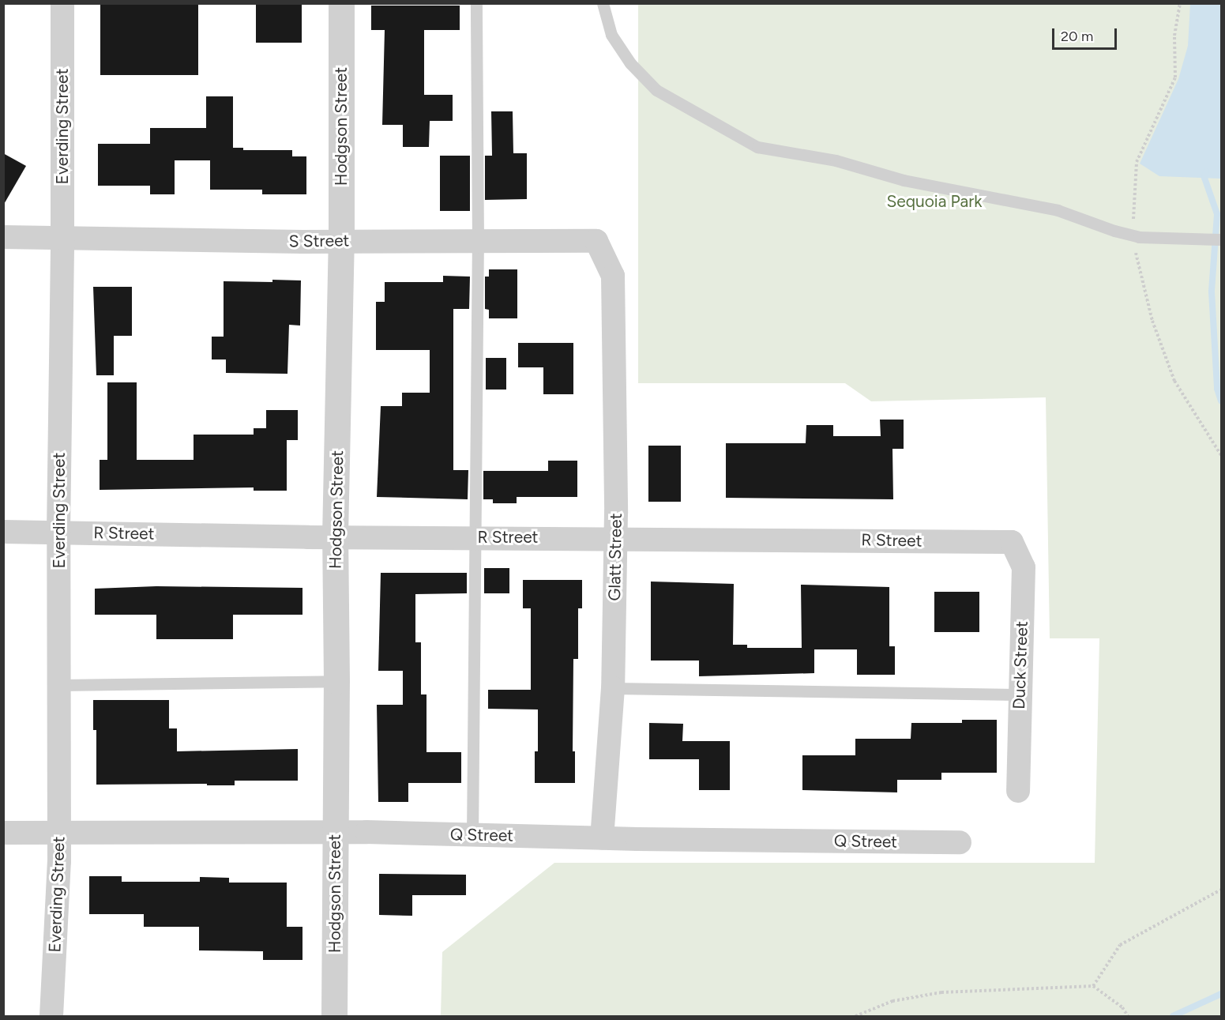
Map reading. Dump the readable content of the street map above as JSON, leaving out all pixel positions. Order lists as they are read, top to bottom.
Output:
{
  "streets": {
    "street": [
      "Everding Street",
      "Hodgson Street",
      "S Street",
      "R Street",
      "Glatt Street",
      "Duck Street",
      "Q Street"
    ]
  },
  "crossings": [
    ["Everding Street", "S Street"],
    ["Everding Street", "R Street"],
    ["Everding Street", "Q Street"],
    ["Hodgson Street", "S Street"],
    ["Hodgson Street", "R Street"],
    ["Hodgson Street", "Q Street"],
    ["S Street", "Glatt Street"],
    ["R Street", "Glatt Street"],
    ["R Street", "Duck Street"],
    ["Glatt Street", "Q Street"]
  ],
  "parks": ["Sequoia Park"],
  "scale_bar": "20 m"
}
